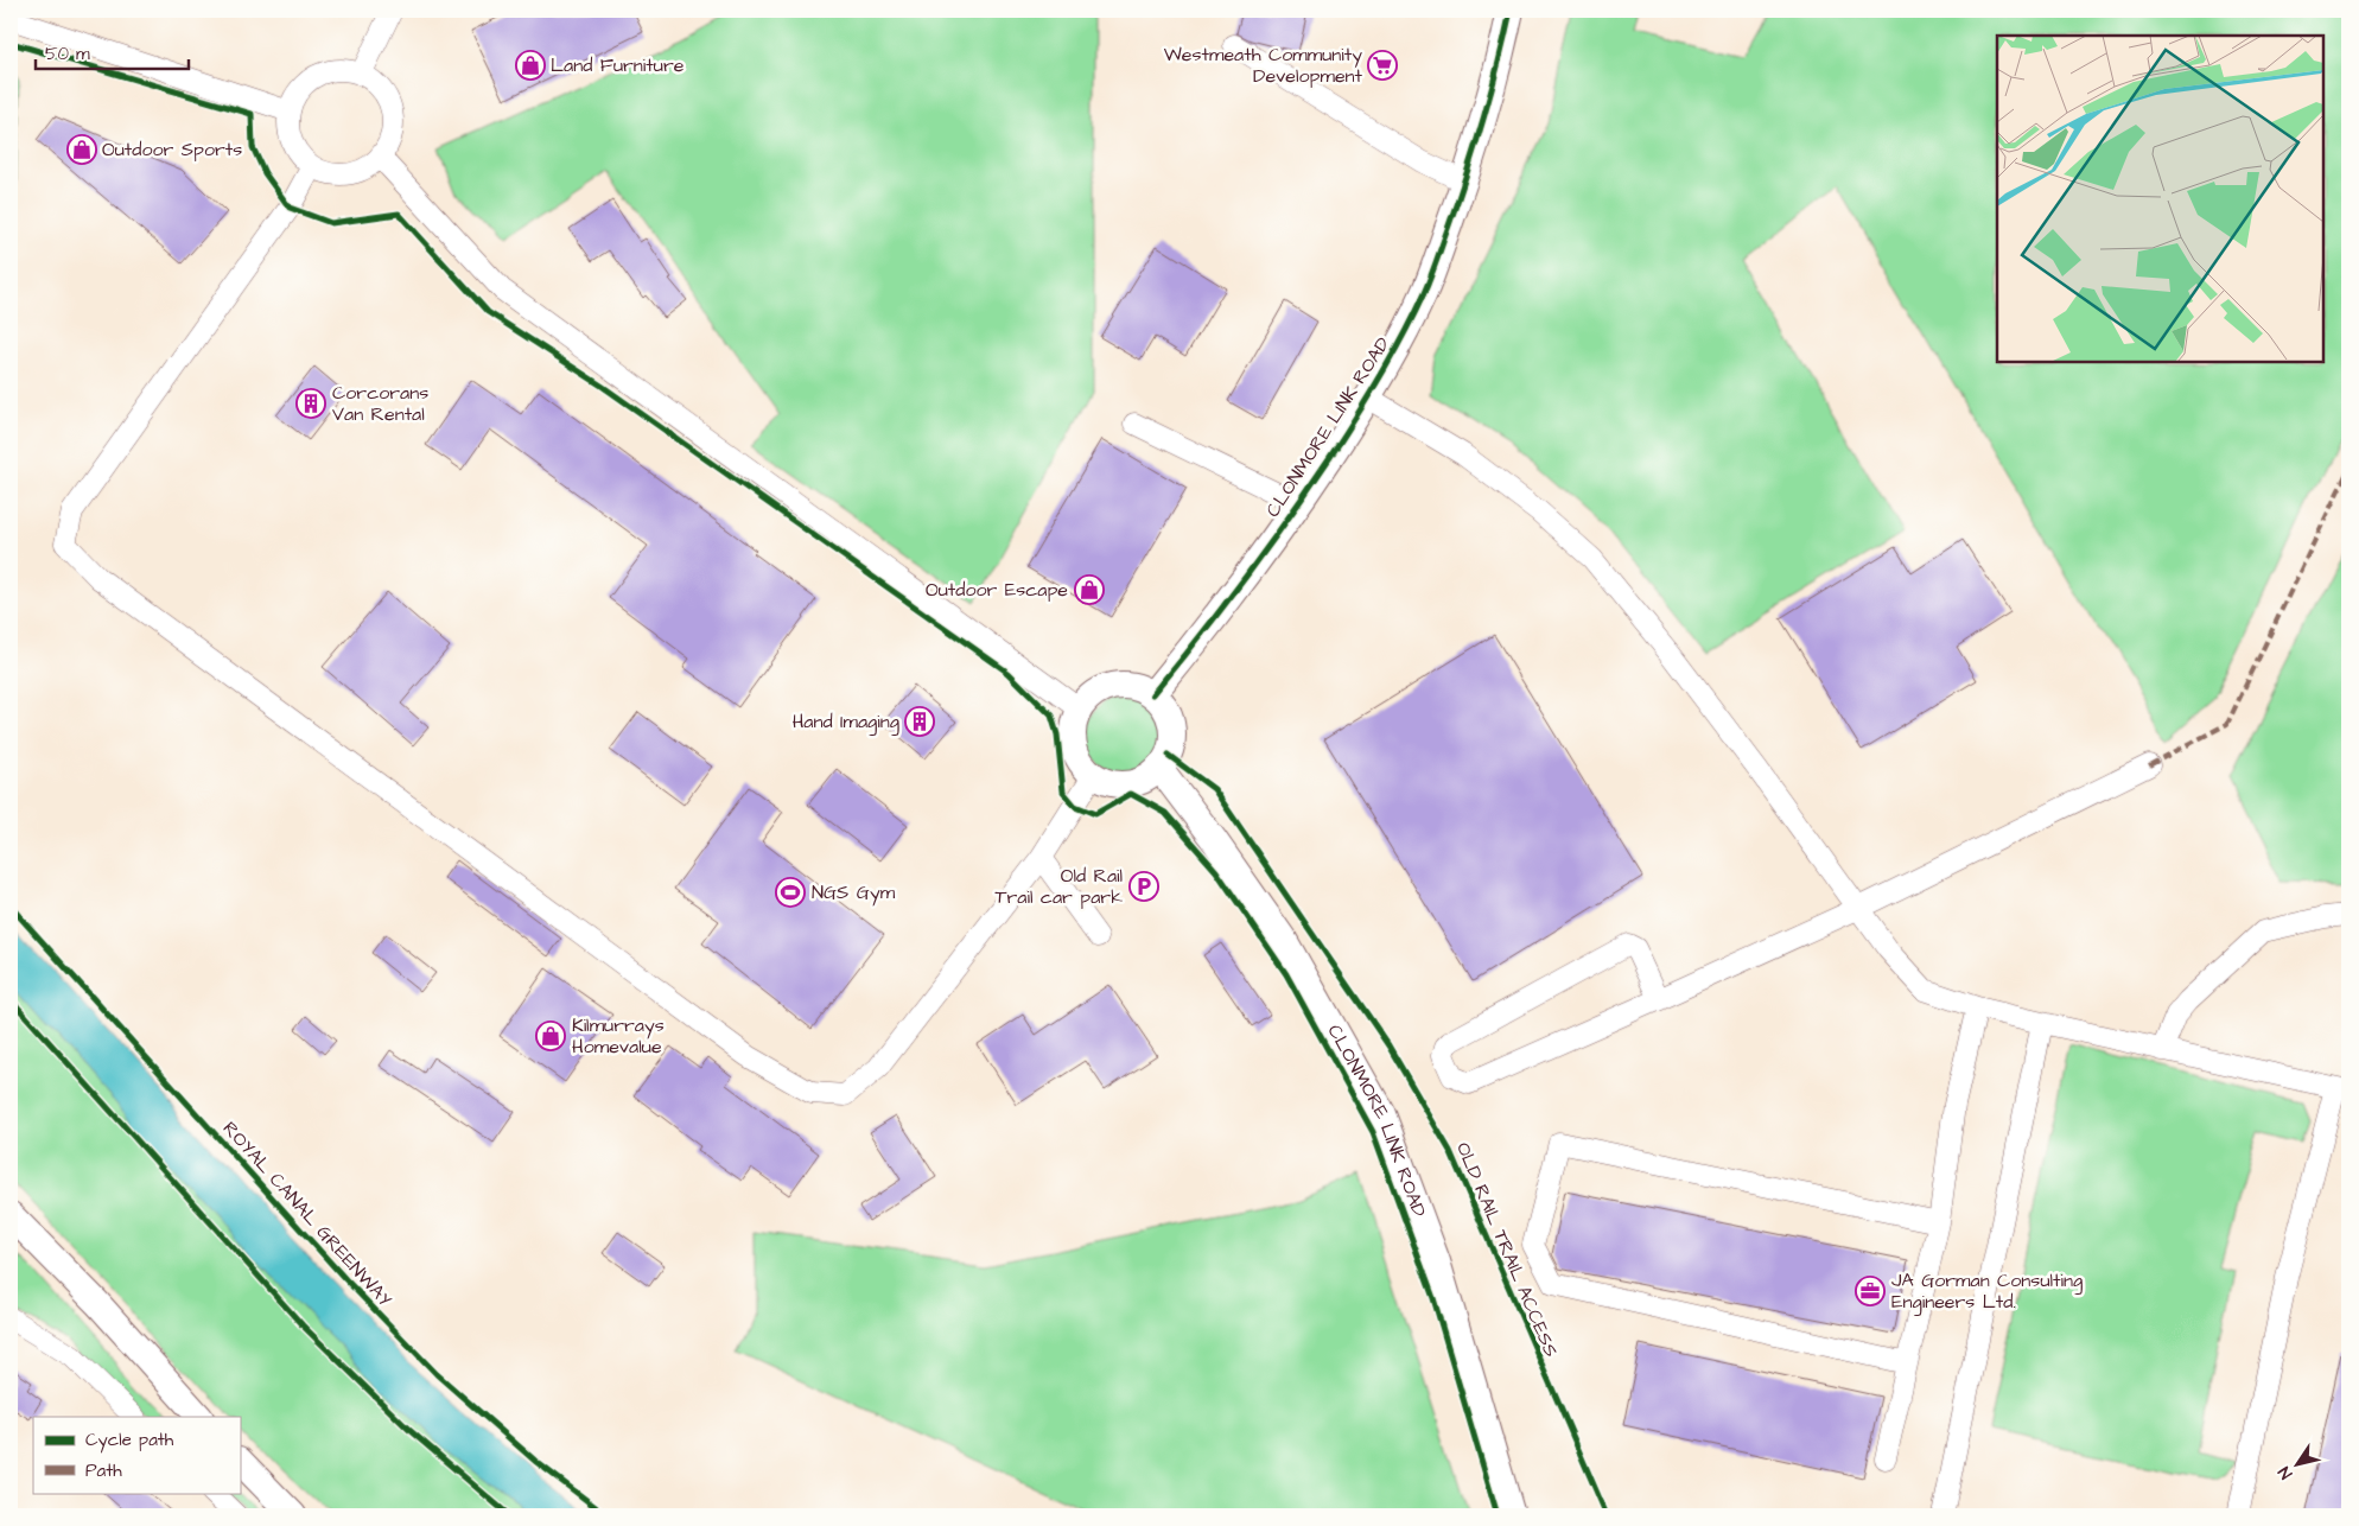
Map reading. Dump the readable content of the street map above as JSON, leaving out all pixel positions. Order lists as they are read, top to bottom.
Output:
{
  "streets": {
    "main road": ["CLONMORE LINK ROAD"],
    "cycle path": ["ROYAL CANAL GREENWAY", "OLD RAIL TRAIL ACCESS"]
  },
  "places": {
    "shop": [
      "Land Furniture",
      "Outdoor Sports",
      "Outdoor Escape",
      "Kilmurrays Homevalue"
    ],
    "supermarket": ["Westmeath Community Development"],
    "building": ["Corcorans Van Rental", "Hand Imaging"],
    "parking": ["Old Rail Trail car park"],
    "sports": ["NGS Gym"],
    "office": ["JA Gorman Consulting Engineers Ltd."]
  },
  "legend": ["Cycle path", "Path"],
  "scale_bar": "50 m",
  "north": "bottom left"
}
